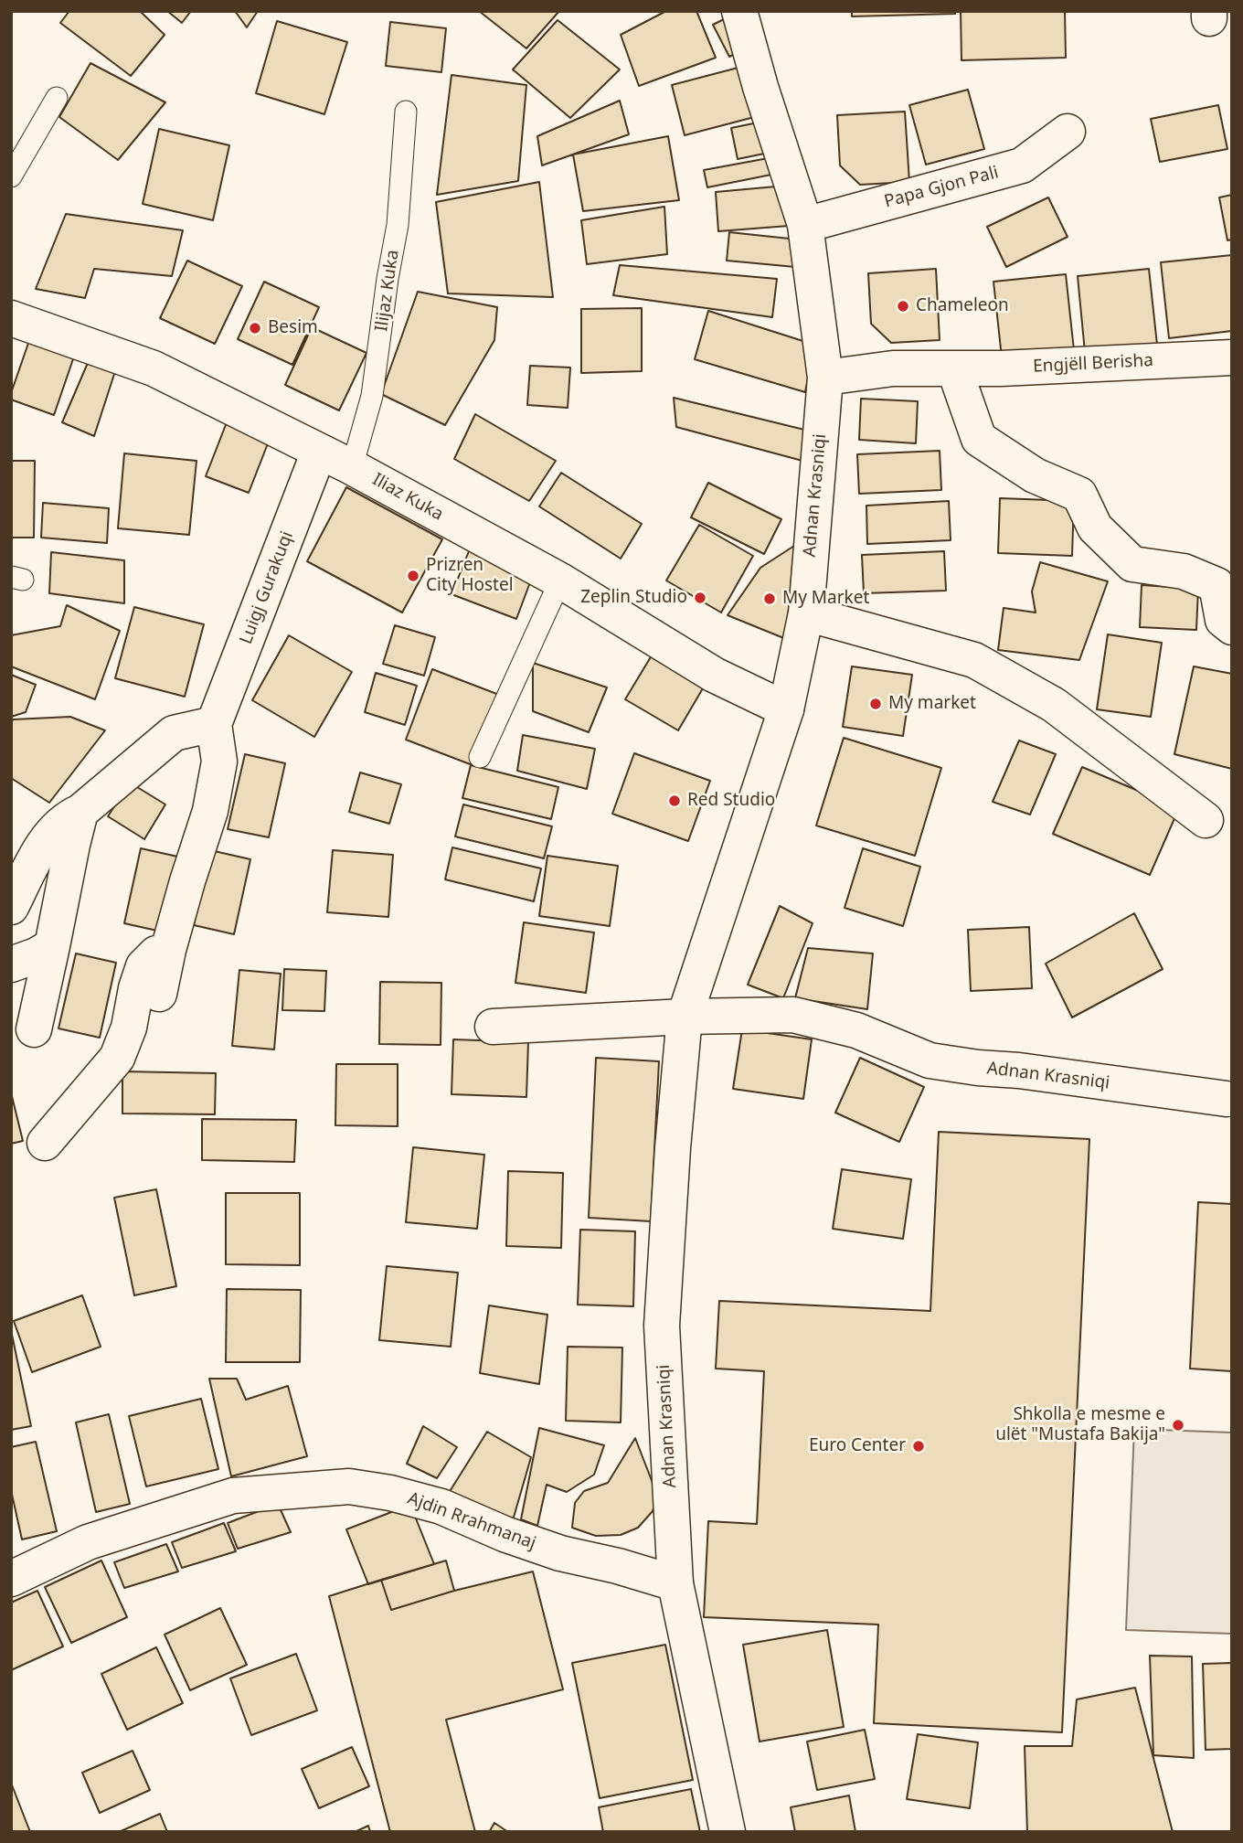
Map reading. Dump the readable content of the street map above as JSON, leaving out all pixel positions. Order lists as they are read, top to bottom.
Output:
{
  "streets": {
    "street": [
      "Papa Gjon Pali",
      "Engjëll Berisha",
      "Adnan Krasniqi",
      "Iliaz Kuka",
      "Luigj Gurakuqi",
      "Ajdin Rrahmanaj"
    ],
    "lane": ["Ilijaz Kuka"]
  },
  "crossings": [
    ["Ilijaz Kuka", "Iliaz Kuka"],
    ["Engjëll Berisha", "Adnan Krasniqi"],
    ["Adnan Krasniqi", "Iliaz Kuka"],
    ["Adnan Krasniqi", "Ajdin Rrahmanaj"],
    ["Iliaz Kuka", "Luigj Gurakuqi"]
  ],
  "places": [
    "Chameleon",
    "Besim",
    "Prizren City Hostel",
    "Zeplin Studio",
    "My Market",
    "My market",
    "Red Studio",
    "Shkolla e mesme e ulët \"Mustafa Bakija\"",
    "Euro Center"
  ]
}
